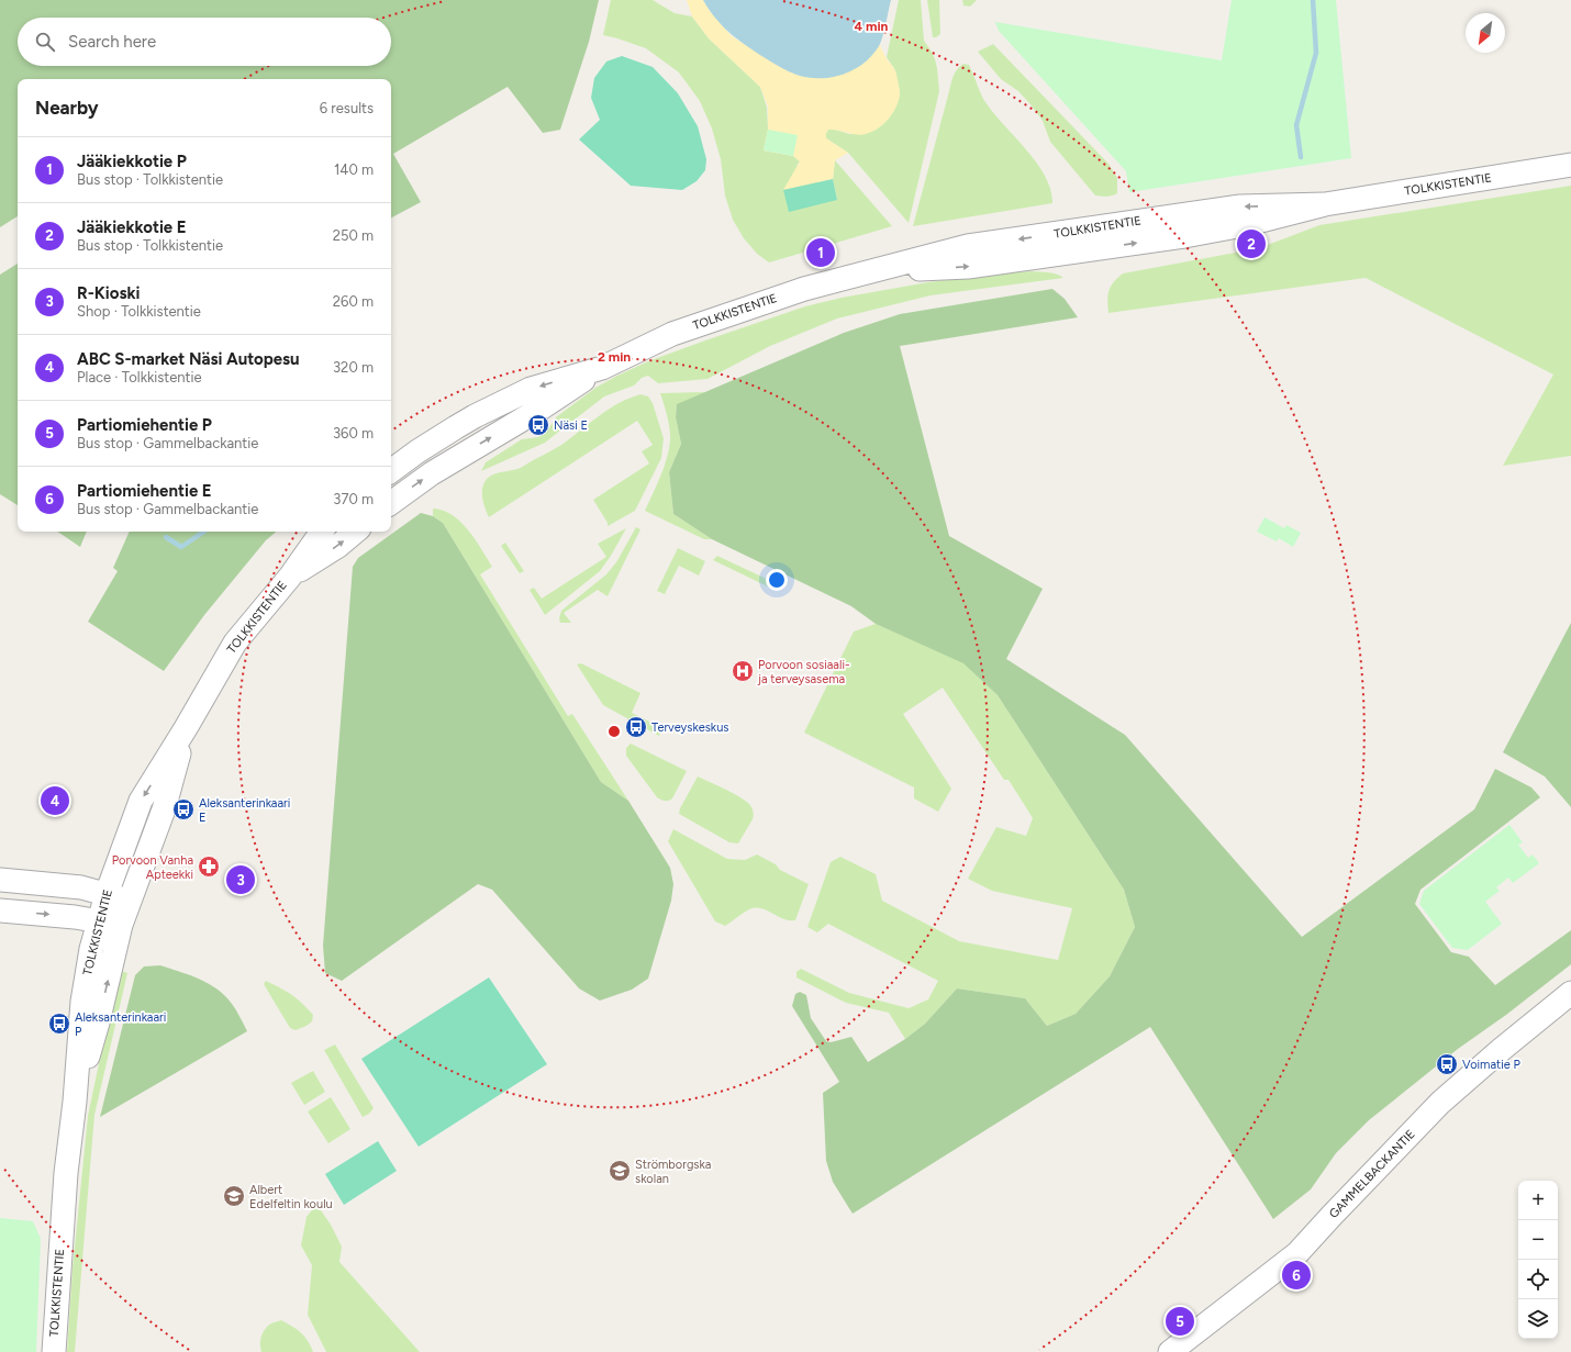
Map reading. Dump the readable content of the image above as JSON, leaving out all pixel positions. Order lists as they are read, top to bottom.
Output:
{
  "streets": {
    "street": ["TOLKKISTENTIE", "GAMMELBACKANTIE"]
  },
  "places": {
    "bus stop": [
      "Näsi E",
      "Terveyskeskus",
      "Aleksanterinkaari E",
      "Aleksanterinkaari P",
      "Voimatie P"
    ],
    "hospital": ["Porvoon sosiaali- ja terveysasema"],
    "pharmacy": ["Porvoon Vanha Apteekki"],
    "school or university": ["Strömborgska skolan", "Albert Edelfeltin koulu"]
  },
  "north": "bottom left",
  "page": {
    "search": "Search here",
    "heading": ["Nearby", "6 results"],
    "list": [
      {
        "mark": "1",
        "name": "Jääkiekkotie P",
        "note": "Bus stop · Tolkkistentie",
        "value": "140 m"
      },
      {
        "mark": "2",
        "name": "Jääkiekkotie E",
        "note": "Bus stop · Tolkkistentie",
        "value": "250 m"
      },
      {
        "mark": "3",
        "name": "R-Kioski",
        "note": "Shop · Tolkkistentie",
        "value": "260 m"
      },
      {
        "mark": "4",
        "name": "ABC S-market Näsi Autopesu",
        "note": "Place · Tolkkistentie",
        "value": "320 m"
      },
      {
        "mark": "5",
        "name": "Partiomiehentie P",
        "note": "Bus stop · Gammelbackantie",
        "value": "360 m"
      },
      {
        "mark": "6",
        "name": "Partiomiehentie E",
        "note": "Bus stop · Gammelbackantie",
        "value": "370 m"
      }
    ],
    "pins": [
      "2",
      "1",
      "4",
      "3",
      "6",
      "5"
    ],
    "map_buttons": ["+", "−"]
  },
  "rings": ["4 min", "2 min"]
}
